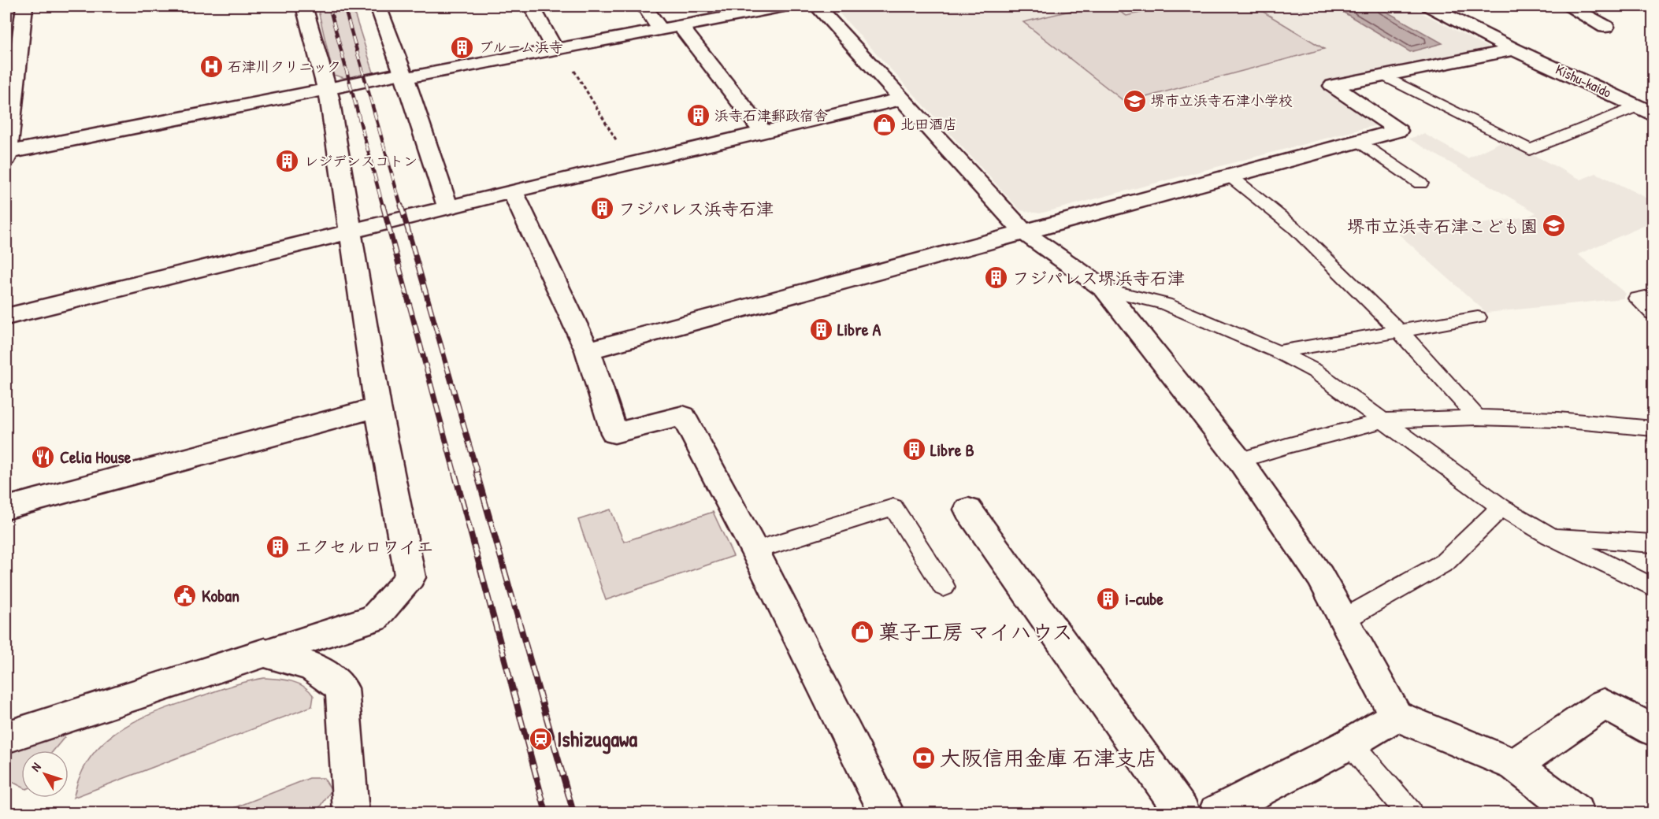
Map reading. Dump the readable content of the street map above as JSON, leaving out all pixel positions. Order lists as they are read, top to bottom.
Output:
{
  "streets": {
    "street": ["Kishu-kaido"]
  },
  "places": {
    "building": [
      "ブルーム浜寺",
      "浜寺石津郵政宿舎",
      "レジデンスコトン",
      "フジパレス浜寺石津",
      "フジパレス堺浜寺石津",
      "Libre A",
      "Libre B",
      "エクセルロワイエ",
      "i-cube"
    ],
    "hospital": ["石津川クリニック"],
    "school or university": ["堺市立浜寺石津小学校", "堺市立浜寺石津こども園"],
    "shop": ["北田酒店", "菓子工房 マイハウス"],
    "restaurant": ["Celia House"],
    "public building": ["Koban"],
    "station": ["Ishizugawa"],
    "bank": ["大阪信用金庫 石津支店"]
  },
  "north": "top left"
}
